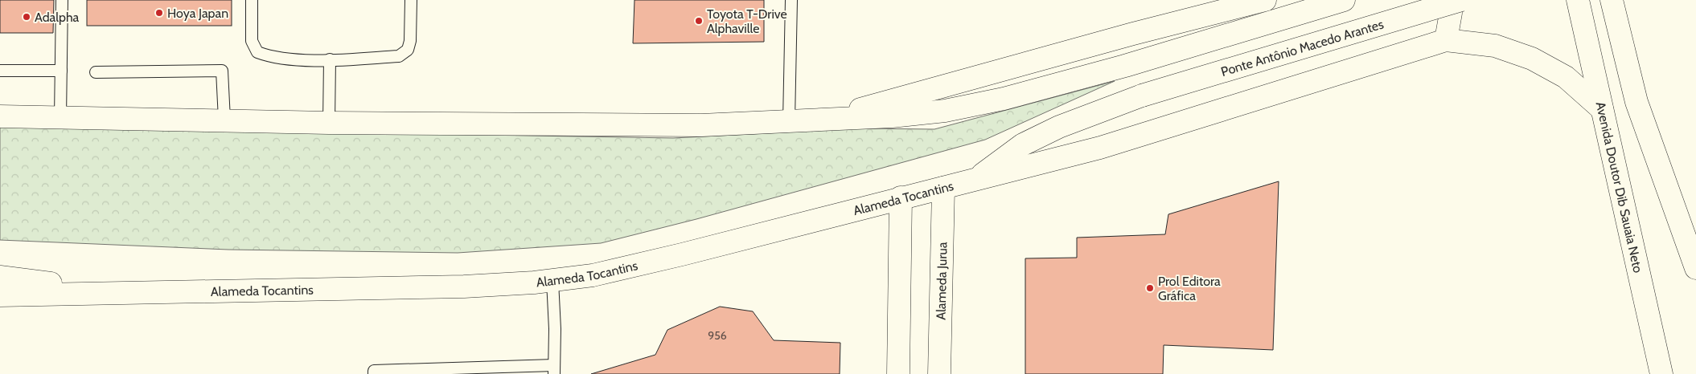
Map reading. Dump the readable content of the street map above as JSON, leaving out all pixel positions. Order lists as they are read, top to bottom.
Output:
{
  "streets": {
    "main road": [
      "Ponte Antônio Macedo Arantes",
      "Avenida Doutor Dib Sauaia Neto",
      "Alameda Tocantins",
      "Alameda Jurua"
    ]
  },
  "crossings": [
    ["Ponte Antônio Macedo Arantes", "Alameda Tocantins"],
    ["Alameda Tocantins", "Alameda Jurua"]
  ],
  "places": [
    "Hoya Japan",
    "Adalpha",
    "Toyota T-Drive Alphaville",
    "Prol Editora Gráfica"
  ],
  "house_numbers": ["956"]
}
